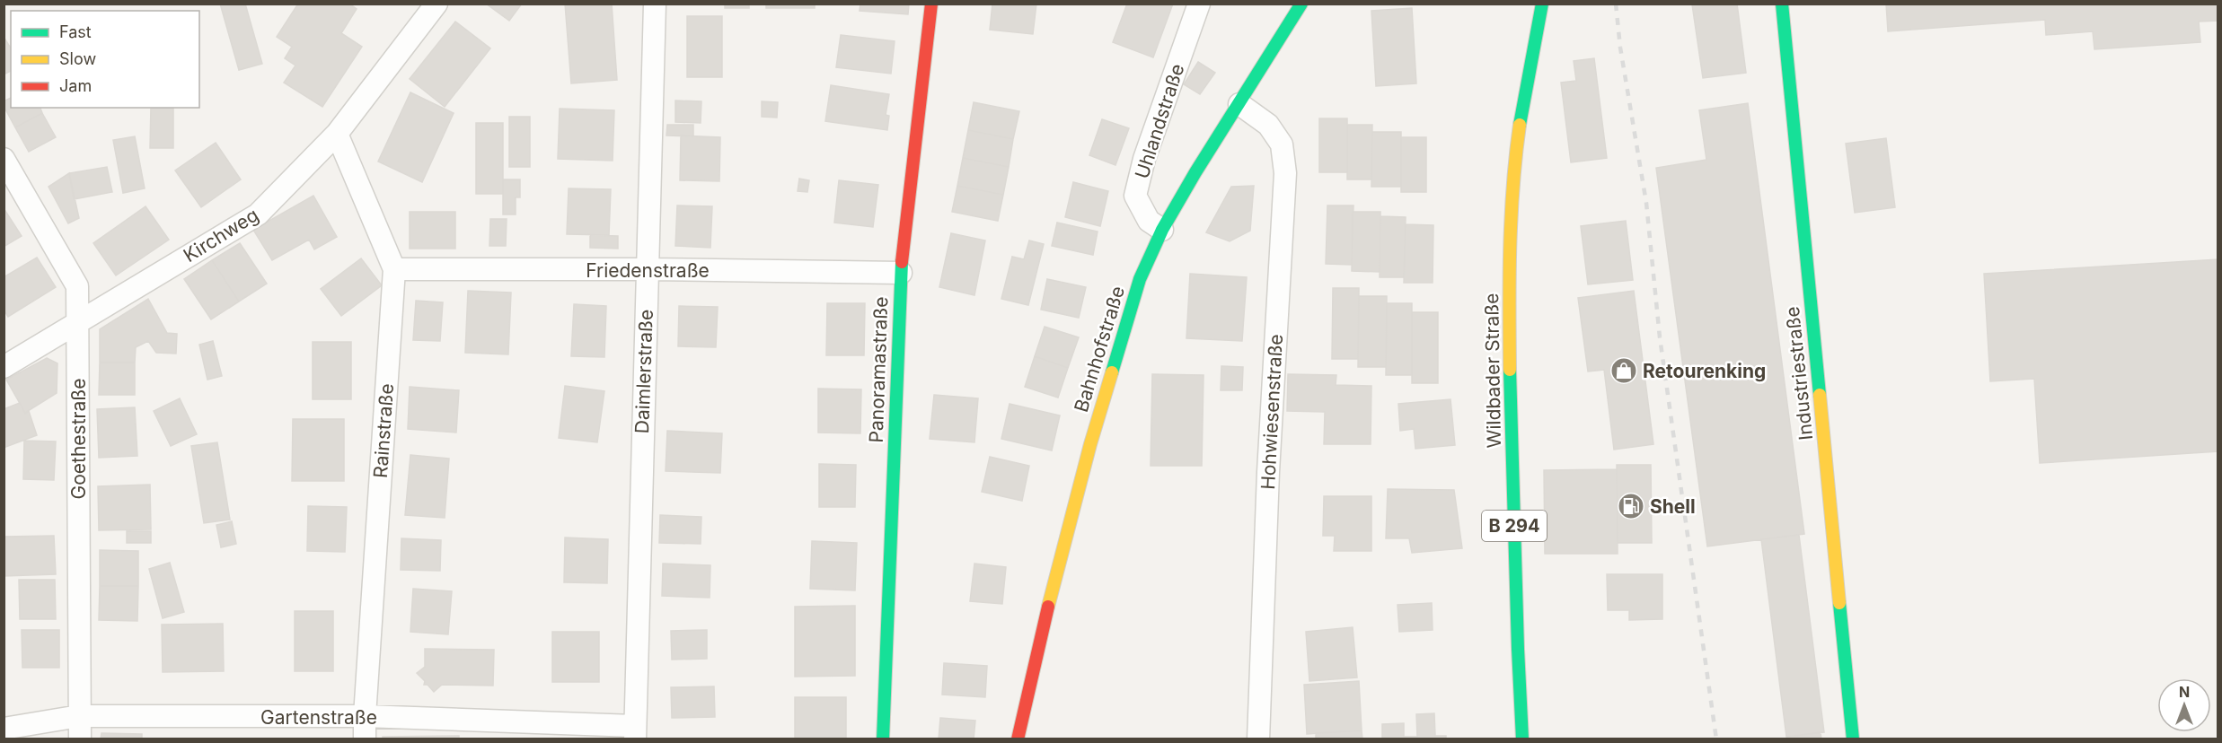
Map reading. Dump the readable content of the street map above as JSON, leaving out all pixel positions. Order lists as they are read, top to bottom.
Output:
{
  "streets": {
    "main road": [
      "Bahnhofstraße",
      "Panoramastraße",
      "Wildbader Straße",
      "Industriestraße",
      "B 294"
    ],
    "street": [
      "Uhlandstraße",
      "Kirchweg",
      "Friedenstraße",
      "Daimlerstraße",
      "Hohwiesenstraße",
      "Rainstraße",
      "Goethestraße",
      "Gartenstraße"
    ]
  },
  "crossings": [
    ["Uhlandstraße", "Bahnhofstraße"],
    ["Kirchweg", "Rainstraße"],
    ["Kirchweg", "Goethestraße"],
    ["Friedenstraße", "Panoramastraße"],
    ["Friedenstraße", "Daimlerstraße"],
    ["Friedenstraße", "Rainstraße"],
    ["Bahnhofstraße", "Hohwiesenstraße"],
    ["Daimlerstraße", "Gartenstraße"],
    ["Rainstraße", "Gartenstraße"],
    ["Goethestraße", "Gartenstraße"]
  ],
  "places": {
    "shop": ["Retourenking"],
    "fuel station": ["Shell"]
  },
  "legend": ["Fast", "Slow", "Jam"],
  "north": "top"
}
